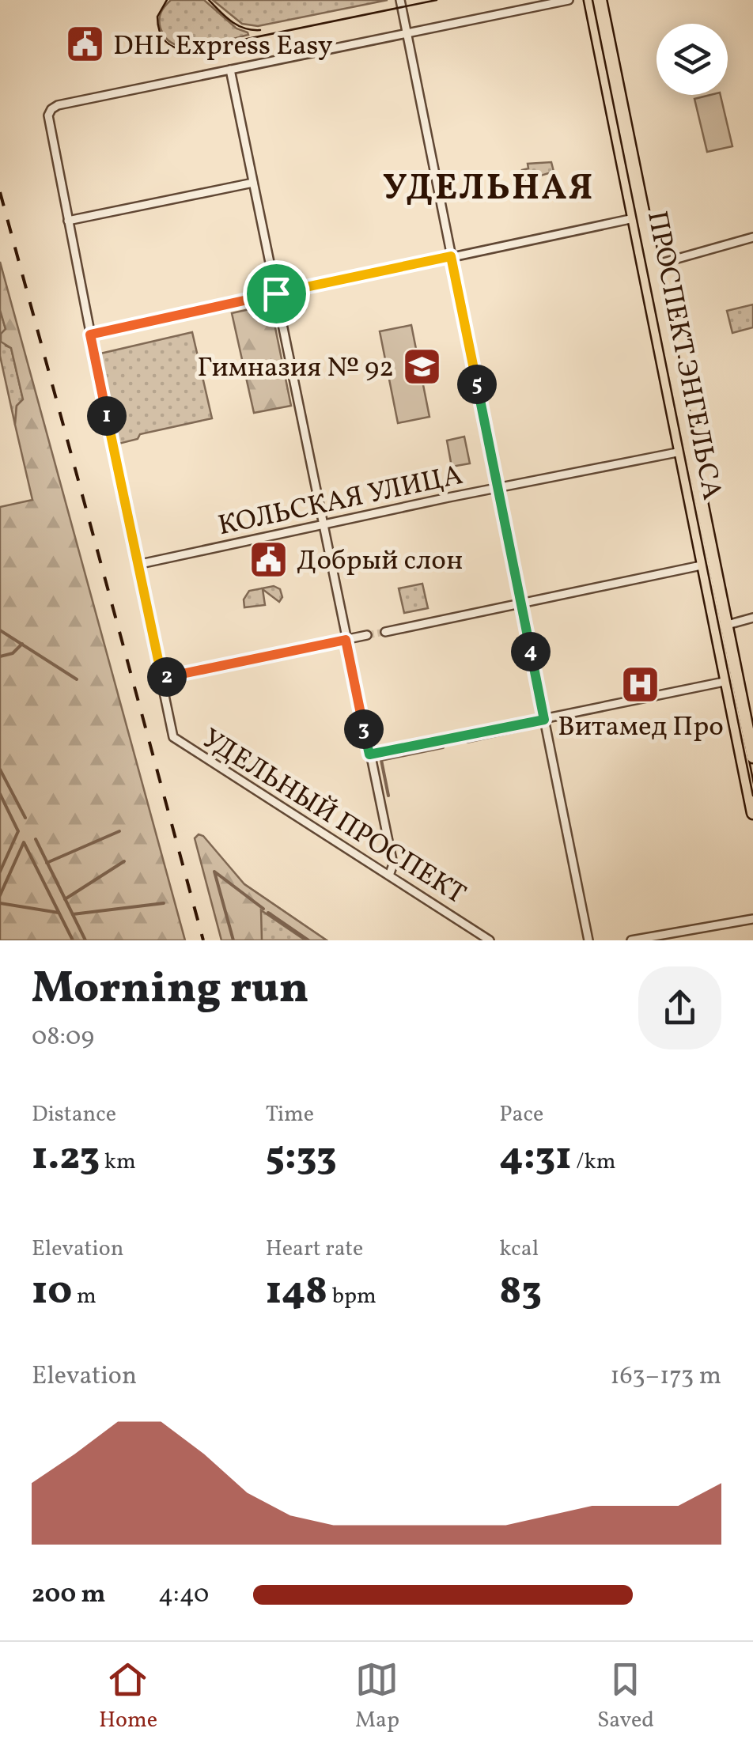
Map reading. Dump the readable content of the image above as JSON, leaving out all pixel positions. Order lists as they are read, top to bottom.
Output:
{
  "streets": {
    "main road": ["ПРОСПЕКТ ЭНГЕЛЬСА"],
    "street": ["КОЛЬСКАЯ УЛИЦА", "УДЕЛЬНЫЙ ПРОСПЕКТ"]
  },
  "crossings": [
    ["ПРОСПЕКТ ЭНГЕЛЬСА", "КОЛЬСКАЯ УЛИЦА"],
    ["КОЛЬСКАЯ УЛИЦА", "УДЕЛЬНЫЙ ПРОСПЕКТ"]
  ],
  "districts": ["УДЕЛЬНАЯ"],
  "places": {
    "public building": ["DHL Express Easy", "Добрый слон"],
    "school or university": ["Гимназия № 92"],
    "hospital": ["Витамед Про"]
  },
  "page": {
    "pins": [
      "5",
      "1",
      "4",
      "2",
      "3"
    ],
    "heading": ["Morning run", "08:09"],
    "stats": [
      ["Distance", "1.23 km"],
      ["Time", "5:33"],
      ["Pace", "4:31 /km"],
      ["Elevation", "10 m"],
      ["Heart rate", "148 bpm"],
      ["kcal", "83"]
    ],
    "chart": ["Elevation", "163–173 m"],
    "list": [
      {
        "name": "200 m",
        "note": "4:40"
      }
    ],
    "tabs": ["Home", "Map", "Saved"]
  }
}
